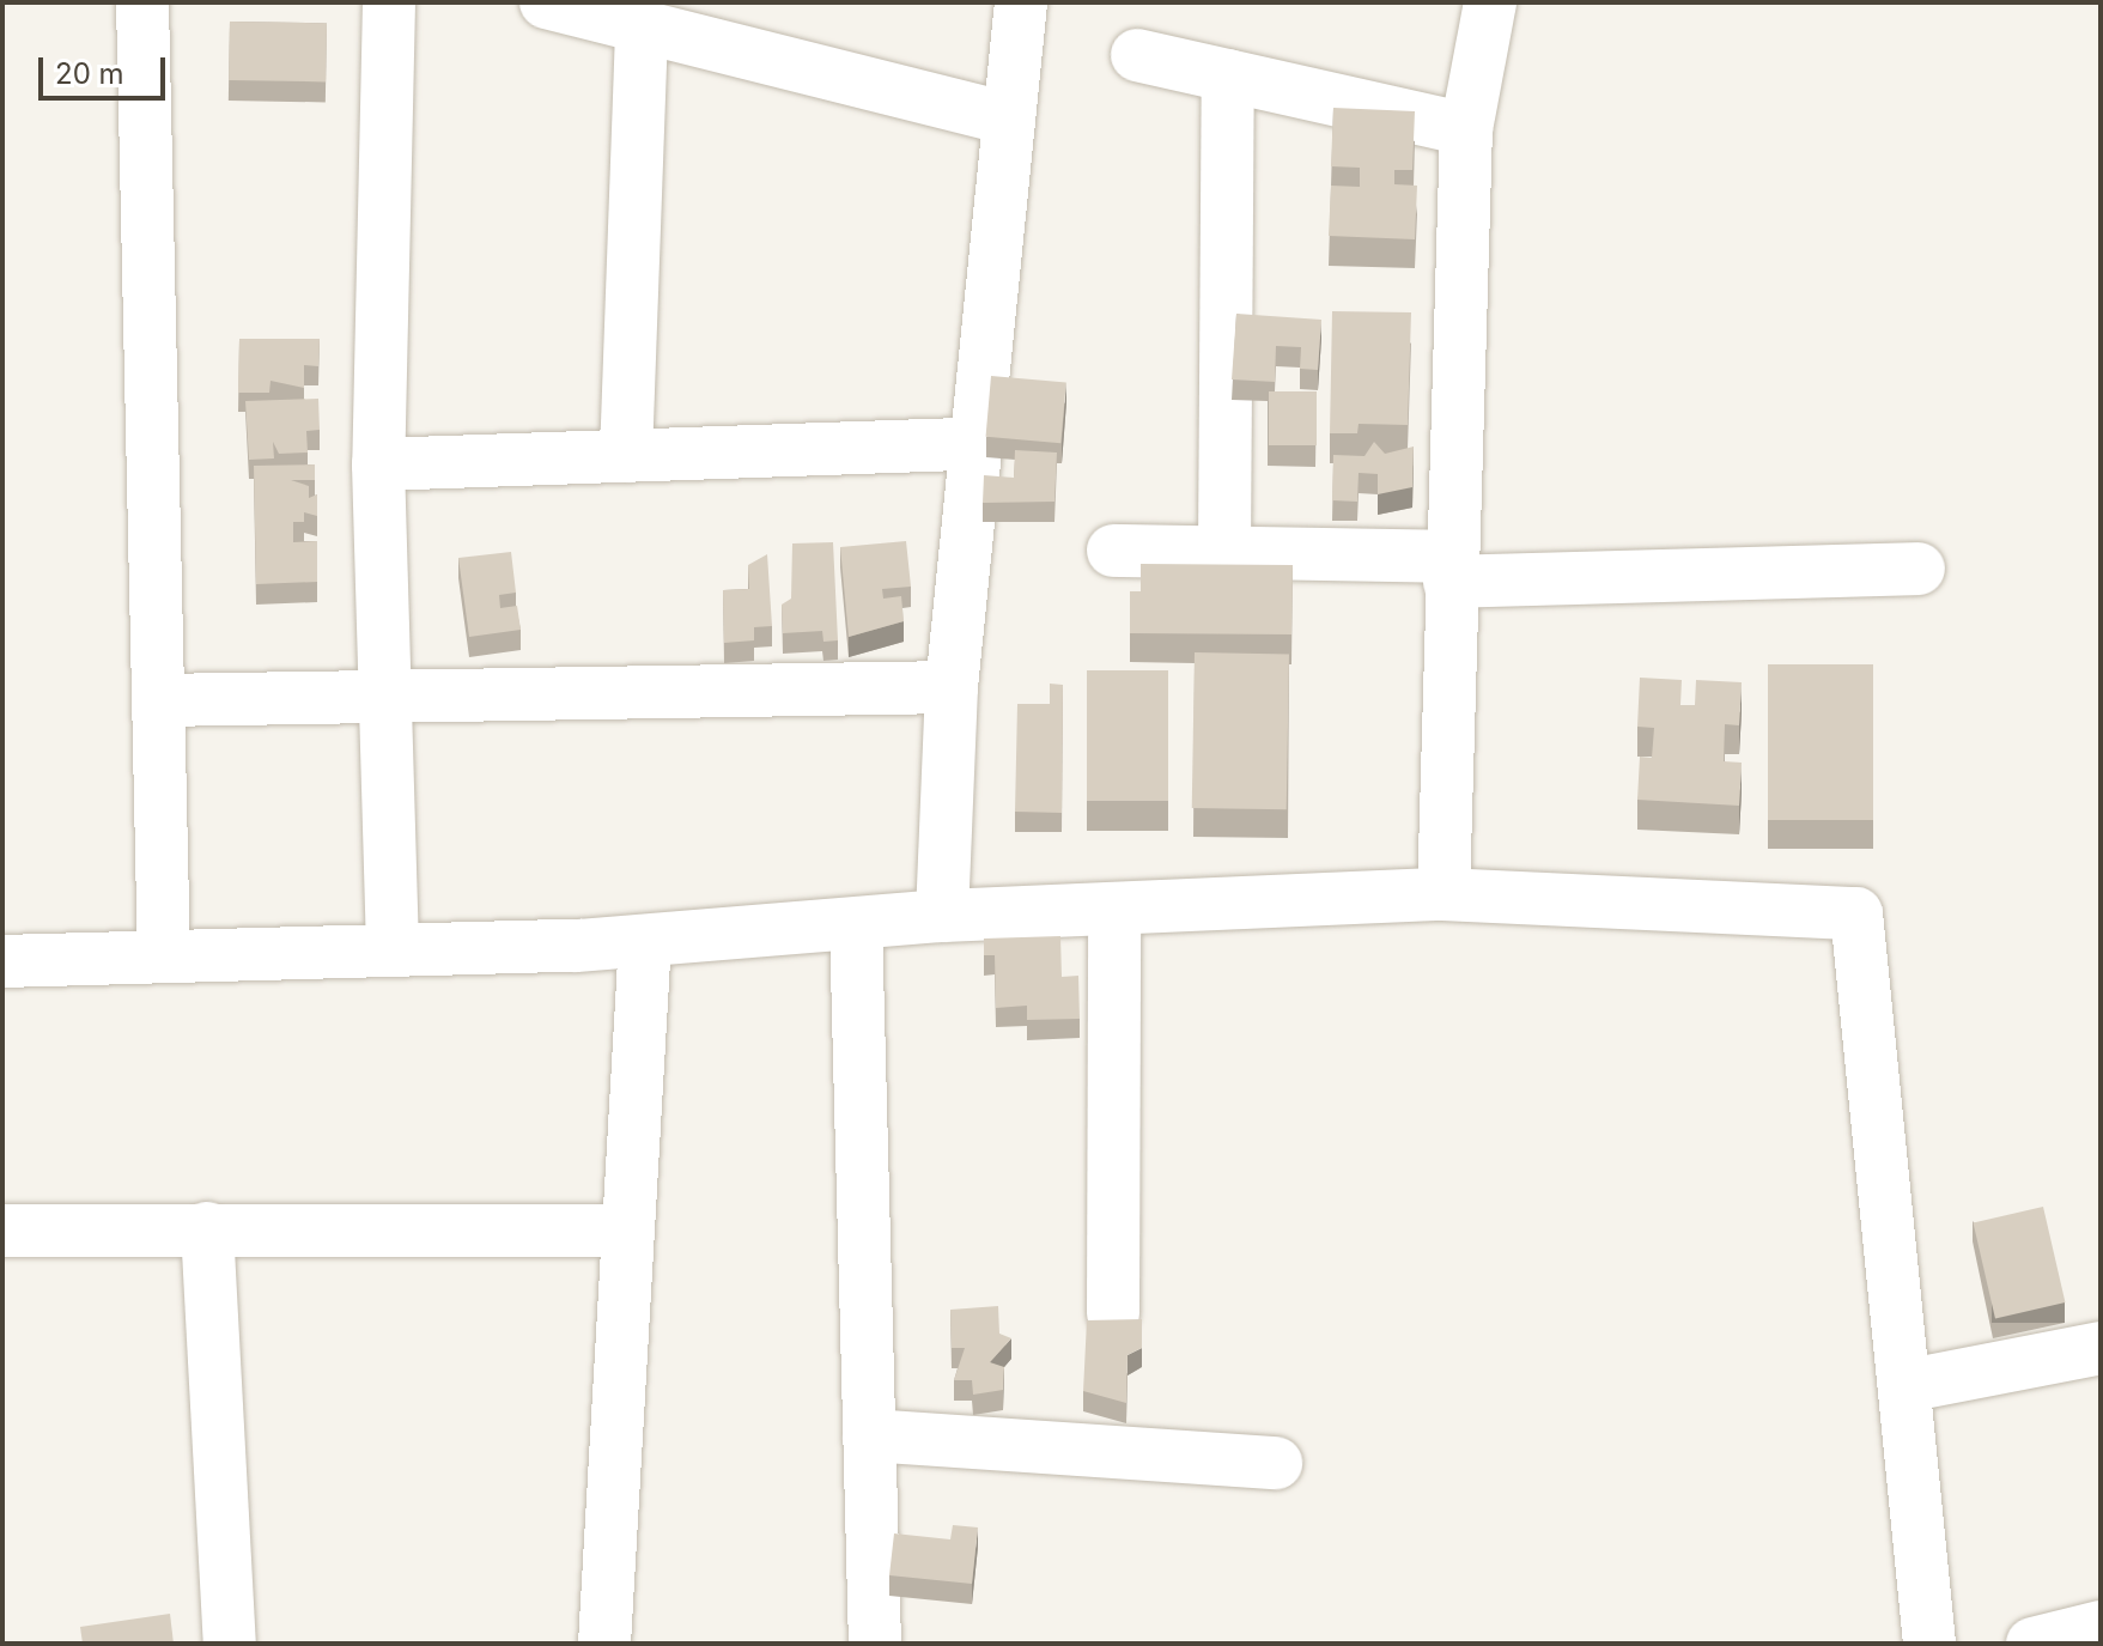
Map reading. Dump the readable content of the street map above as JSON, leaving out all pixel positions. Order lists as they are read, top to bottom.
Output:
{
  "scale_bar": "20 m"
}
